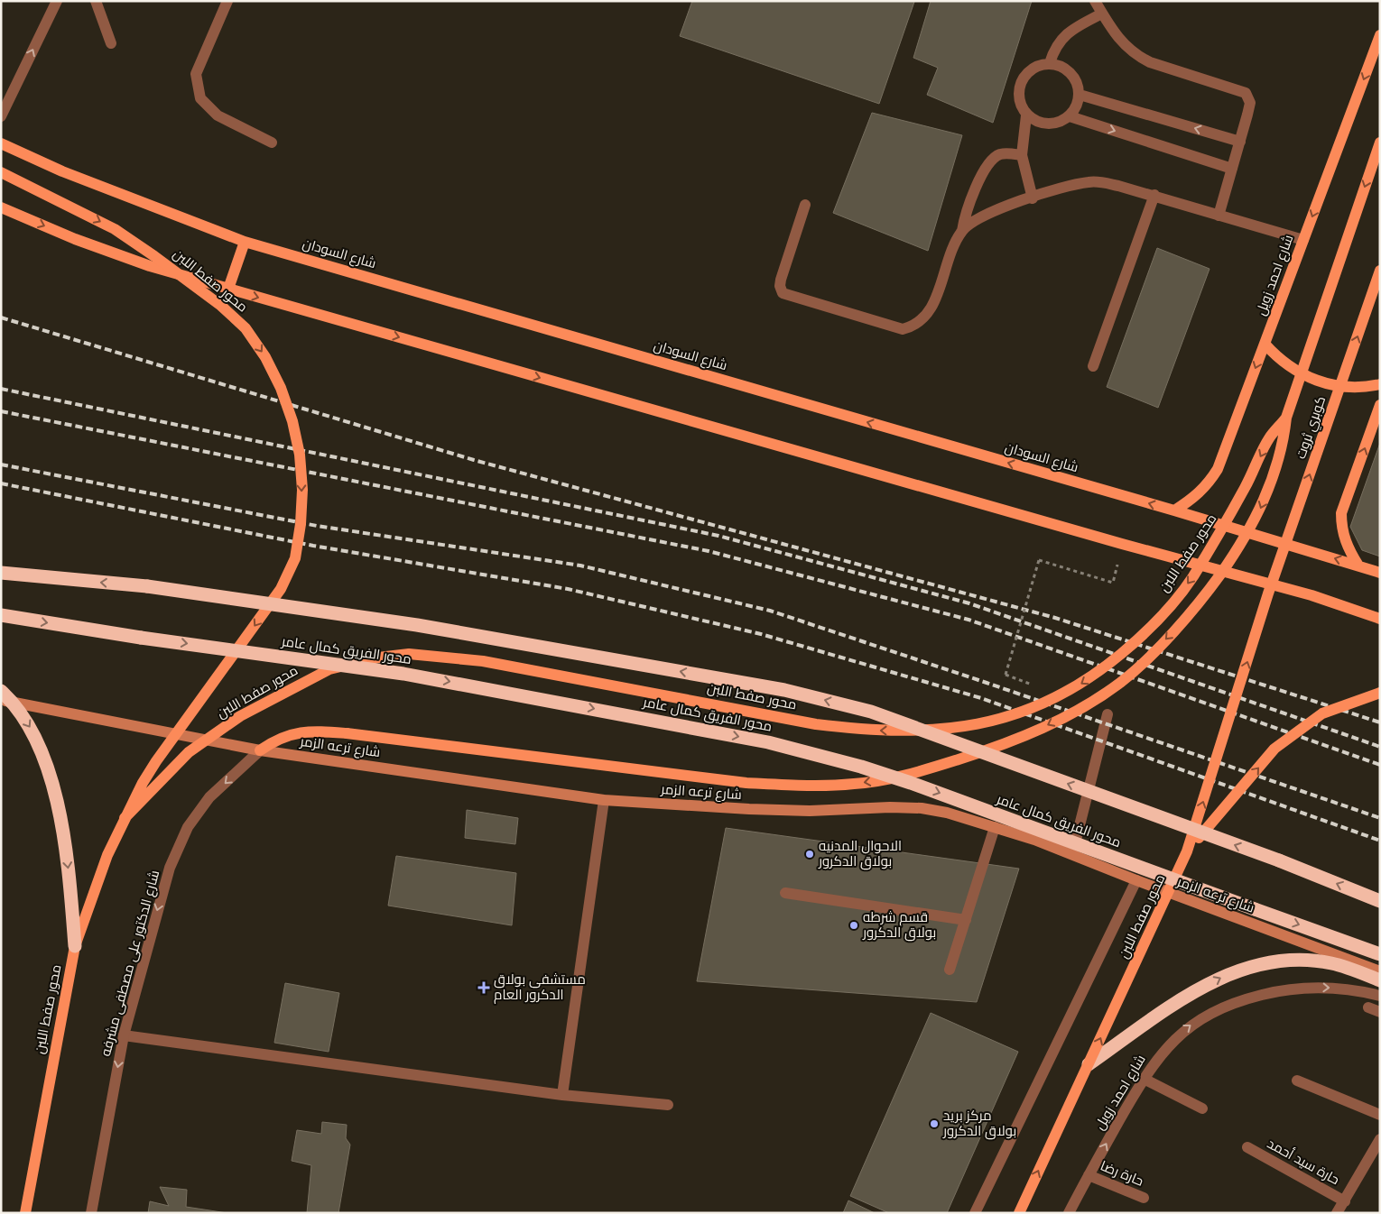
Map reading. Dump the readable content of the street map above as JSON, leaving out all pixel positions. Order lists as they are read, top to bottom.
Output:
{
  "streets": {
    "highway": ["محور الفريق كمال عامر"],
    "main road": [
      "شارع السودان",
      "شارع احمد زويل",
      "محور صفط اللبن",
      "كوبري ثروت",
      "شارع ترعه الزمر"
    ],
    "street": ["شارع الدكتور على مصطفى مشرفه", "حارة سيد أحمد", "حارة رضا"]
  },
  "crossings": [
    ["شارع السودان", "شارع احمد زويل"],
    ["شارع احمد زويل", "حارة رضا"],
    ["محور صفط اللبن", "كوبري ثروت"],
    ["شارع ترعه الزمر", "شارع الدكتور على مصطفى مشرفه"]
  ],
  "one_way": ["شارع الدكتور على مصطفى مشرفه"],
  "places": {
    "other": ["الاحوال المدنيه بولاق الدكرور", "قسم شرطه بولاق الدكرور", "مركز بريد بولاق الدكرور"],
    "health": ["مستشفى بولاق الدكرور العام"]
  }
}
